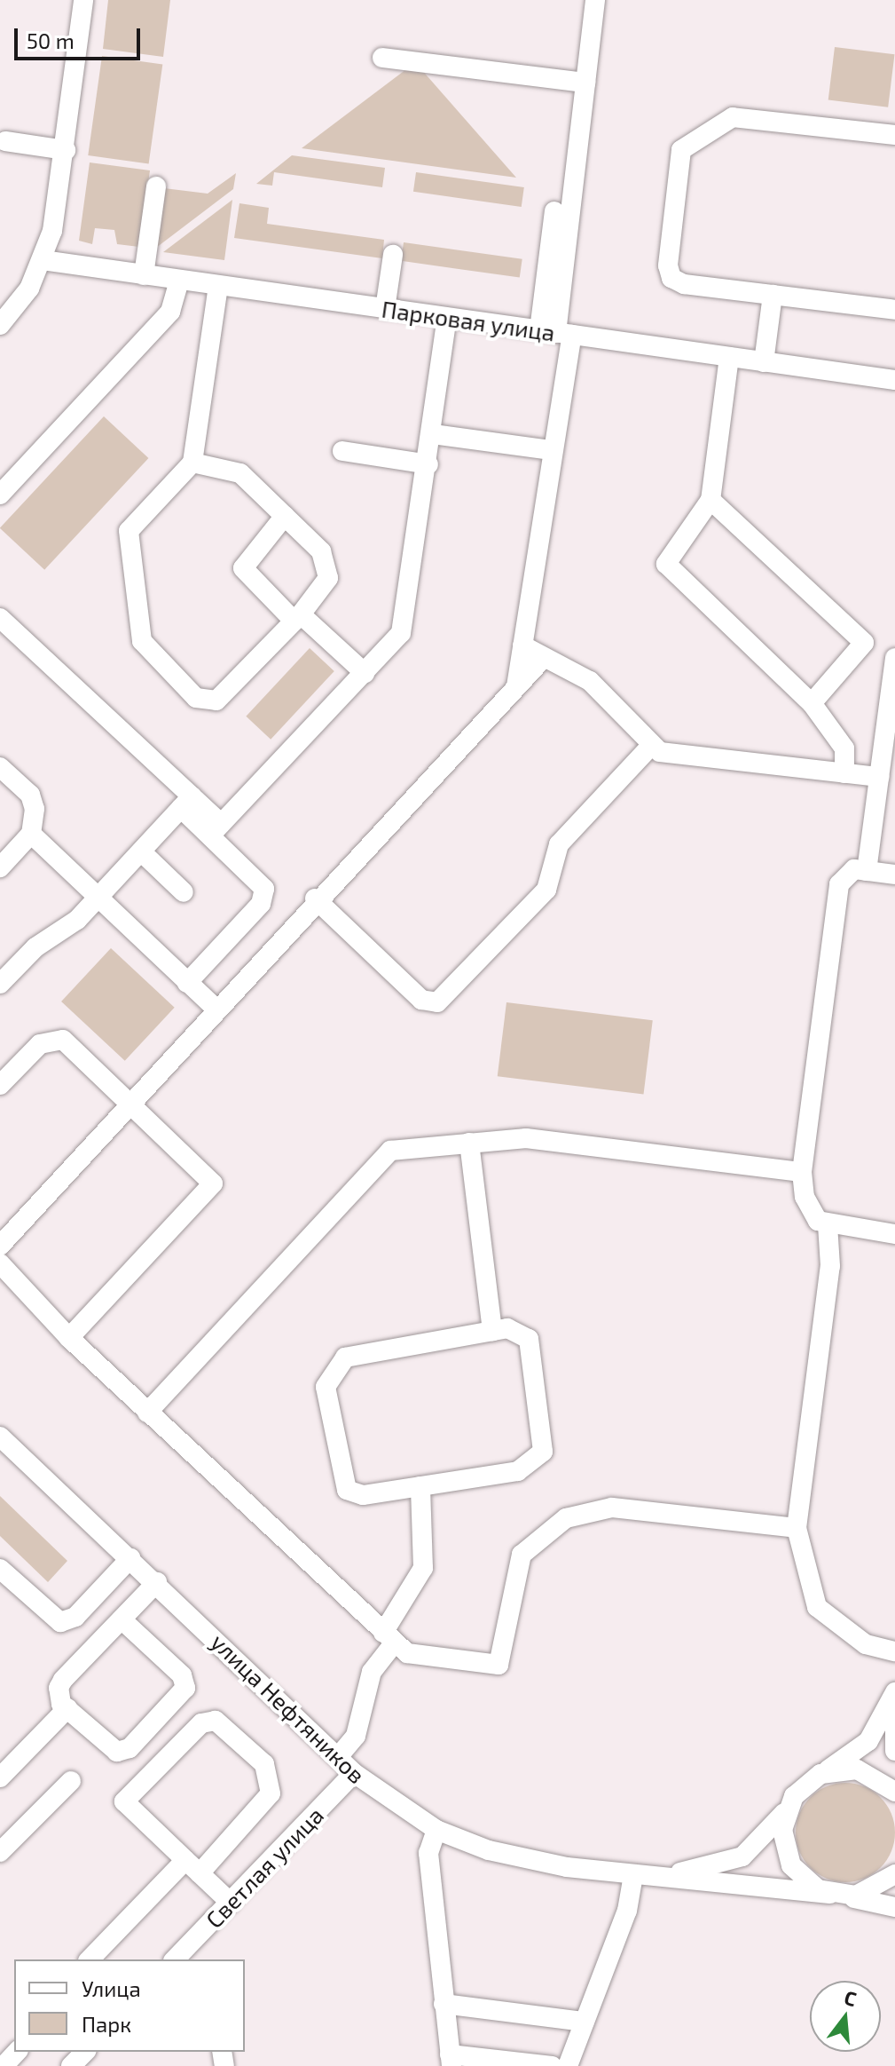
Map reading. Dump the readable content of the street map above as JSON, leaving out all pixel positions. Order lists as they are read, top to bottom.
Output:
{
  "streets": {
    "street": ["Парковая улица", "улица Нефтяников", "Светлая улица"]
  },
  "crossings": [
    ["улица Нефтяников", "Светлая улица"]
  ],
  "legend": ["Улица", "Парк"],
  "scale_bar": "50 m",
  "north": "top"
}
